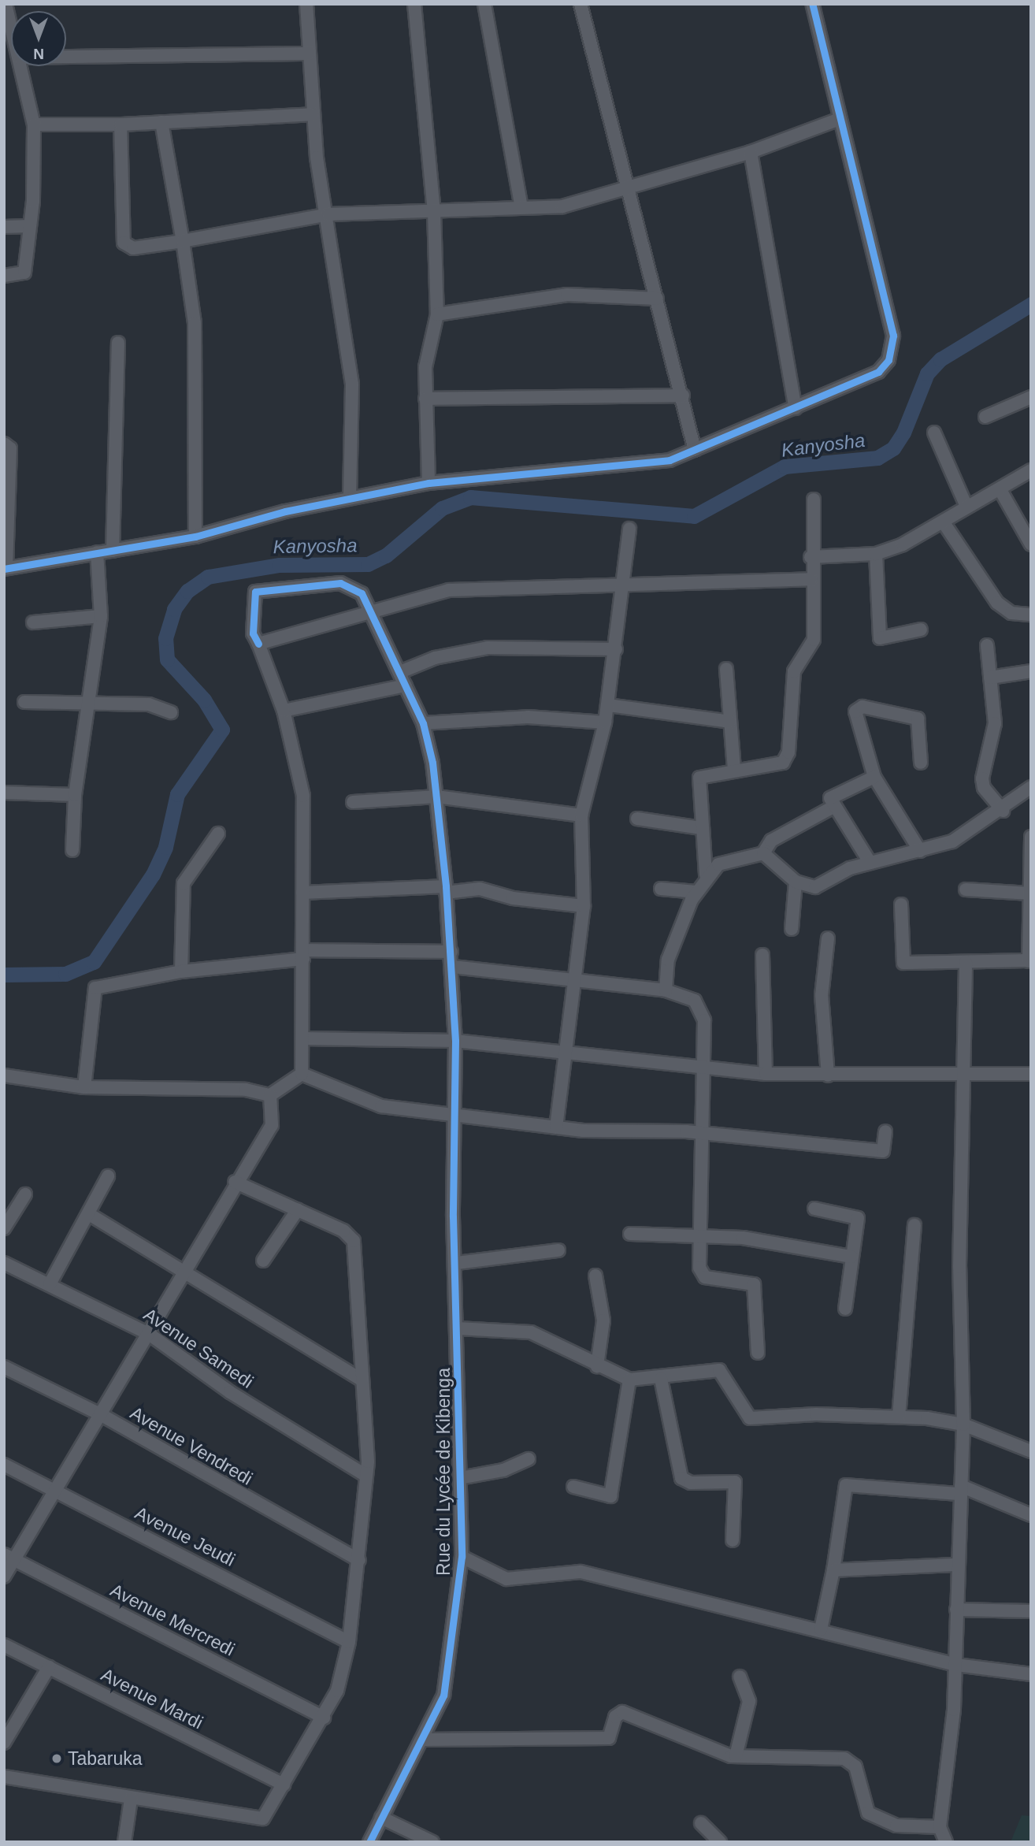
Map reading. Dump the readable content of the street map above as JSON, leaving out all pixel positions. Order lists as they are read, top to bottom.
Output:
{
  "streets": {
    "street": [
      "Avenue Samedi",
      "Avenue Vendredi",
      "Rue du Lycée de Kibenga",
      "Avenue Jeudi",
      "Avenue Mercredi",
      "Avenue Mardi"
    ]
  },
  "water": ["Kanyosha"],
  "places": ["Tabaruka"],
  "north": "bottom"
}
